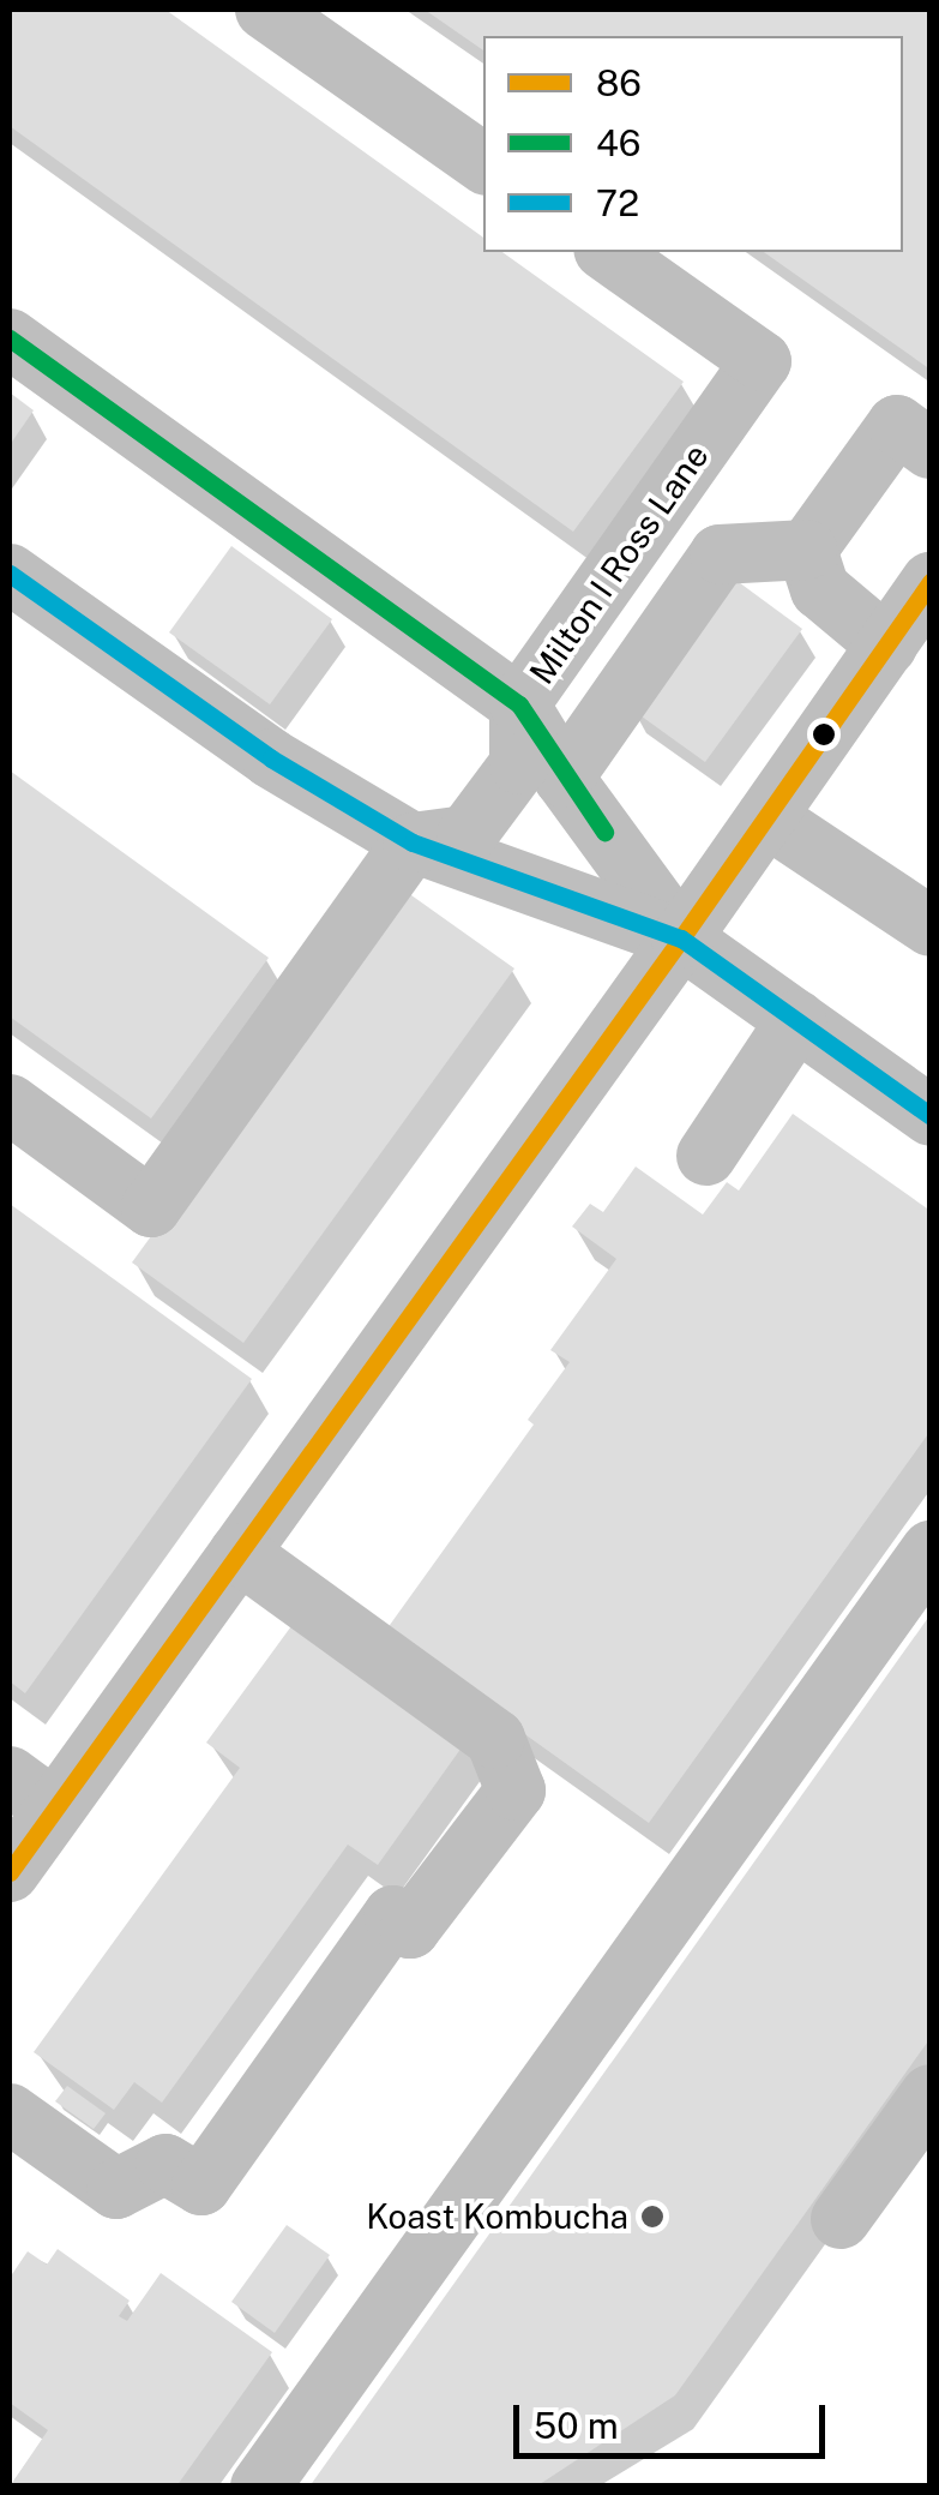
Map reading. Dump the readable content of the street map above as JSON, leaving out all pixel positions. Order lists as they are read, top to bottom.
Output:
{
  "streets": {
    "street": ["Milton I Ross Lane"]
  },
  "places": ["Koast Kombucha"],
  "lines": ["transit line 46", "transit line 72", "transit line 86"],
  "legend": ["86", "46", "72"],
  "scale_bar": "50 m"
}
